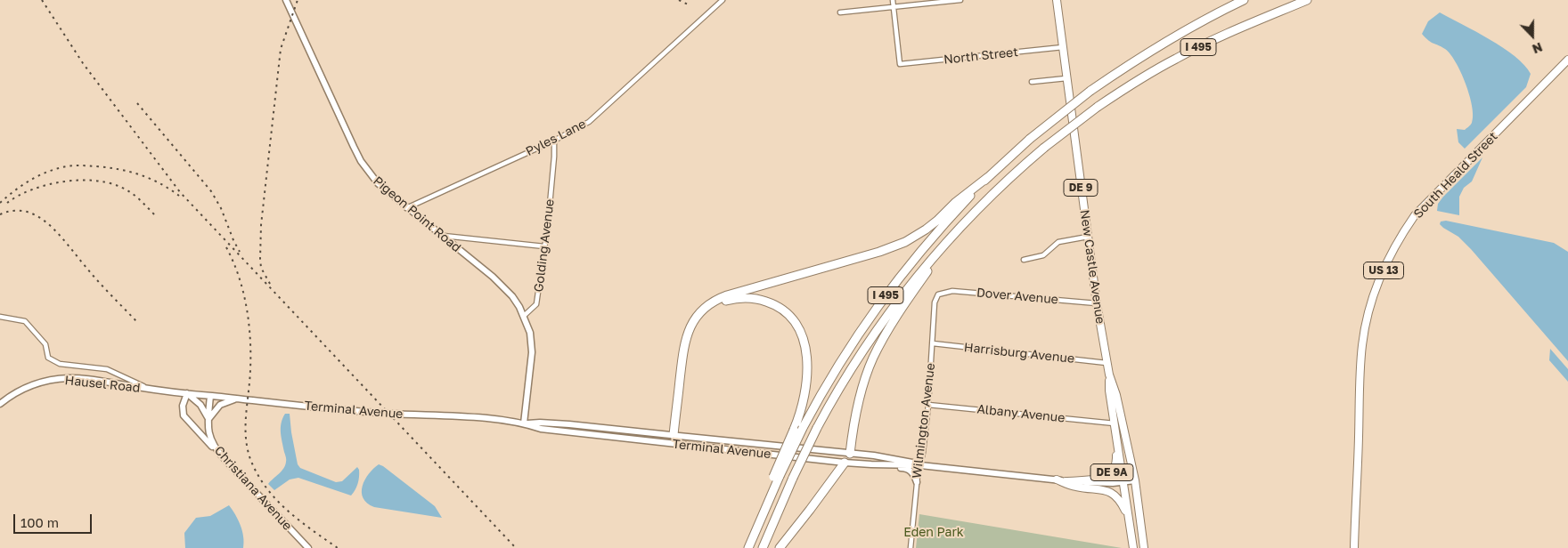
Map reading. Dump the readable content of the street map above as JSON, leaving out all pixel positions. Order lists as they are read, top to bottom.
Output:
{
  "streets": {
    "highway": ["I 495"],
    "main road": [
      "South Heald Street",
      "DE 9",
      "Pigeon Point Road",
      "New Castle Avenue",
      "US 13",
      "Hausel Road",
      "Terminal Avenue",
      "DE 9A",
      "Christiana Avenue"
    ],
    "street": [
      "North Street",
      "Pyles Lane",
      "Golding Avenue",
      "Dover Avenue",
      "Harrisburg Avenue",
      "Albany Avenue",
      "Wilmington Avenue"
    ]
  },
  "crossings": [
    ["North Street", "New Castle Avenue"],
    ["Pyles Lane", "Pigeon Point Road"],
    ["Pyles Lane", "Golding Avenue"],
    ["Pigeon Point Road", "Golding Avenue"],
    ["New Castle Avenue", "Dover Avenue"],
    ["New Castle Avenue", "Harrisburg Avenue"],
    ["New Castle Avenue", "Terminal Avenue"],
    ["New Castle Avenue", "Albany Avenue"],
    ["New Castle Avenue", "DE 9A"],
    ["Dover Avenue", "Wilmington Avenue"],
    ["Harrisburg Avenue", "Wilmington Avenue"],
    ["Hausel Road", "Terminal Avenue"],
    ["Hausel Road", "Christiana Avenue"],
    ["Terminal Avenue", "Wilmington Avenue"],
    ["Terminal Avenue", "DE 9A"],
    ["Terminal Avenue", "Christiana Avenue"],
    ["Albany Avenue", "Wilmington Avenue"],
    ["Albany Avenue", "DE 9A"]
  ],
  "parks": ["Eden Park"],
  "scale_bar": "100 m",
  "north": "bottom"
}
